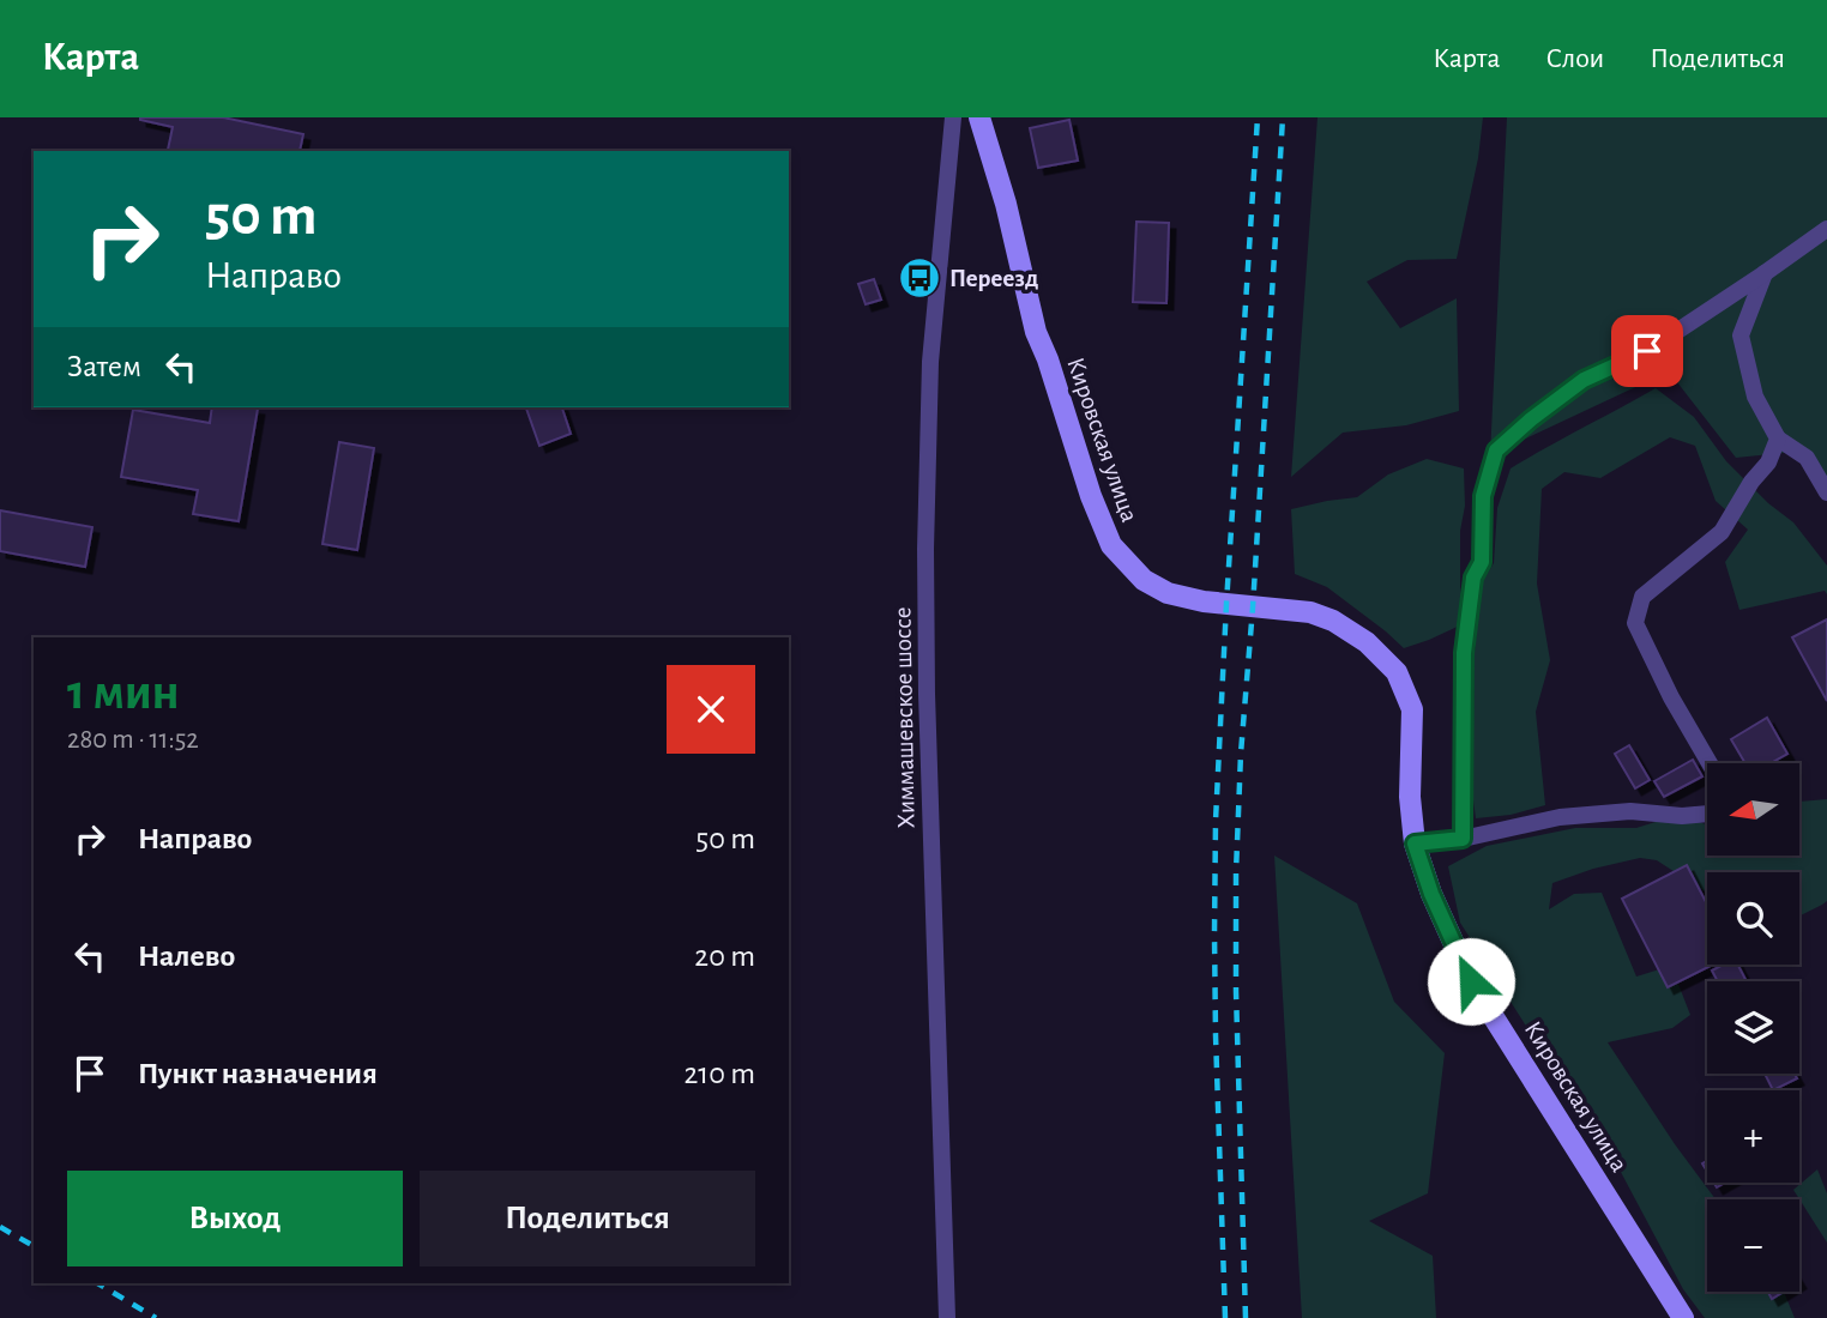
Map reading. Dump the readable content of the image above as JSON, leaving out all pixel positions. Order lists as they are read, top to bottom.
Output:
{
  "streets": {
    "main road": ["Кировская улица"],
    "street": ["Химмашевское шоссе"]
  },
  "places": {
    "bus stop": ["Переезд"]
  },
  "north": "left",
  "page": {
    "header": "Карта",
    "nav": ["Карта", "Слои", "Поделиться"],
    "turn": ["50 m", "Направо"],
    "then": "Затем",
    "heading": ["1 мин", "280 m · 11:52"],
    "map_buttons": ["+", "−"],
    "list": [
      {
        "name": "Направо",
        "value": "50 m"
      },
      {
        "name": "Налево",
        "value": "20 m"
      },
      {
        "name": "Пункт назначения",
        "value": "210 m"
      }
    ],
    "buttons": ["Выход", "Поделиться"]
  }
}
